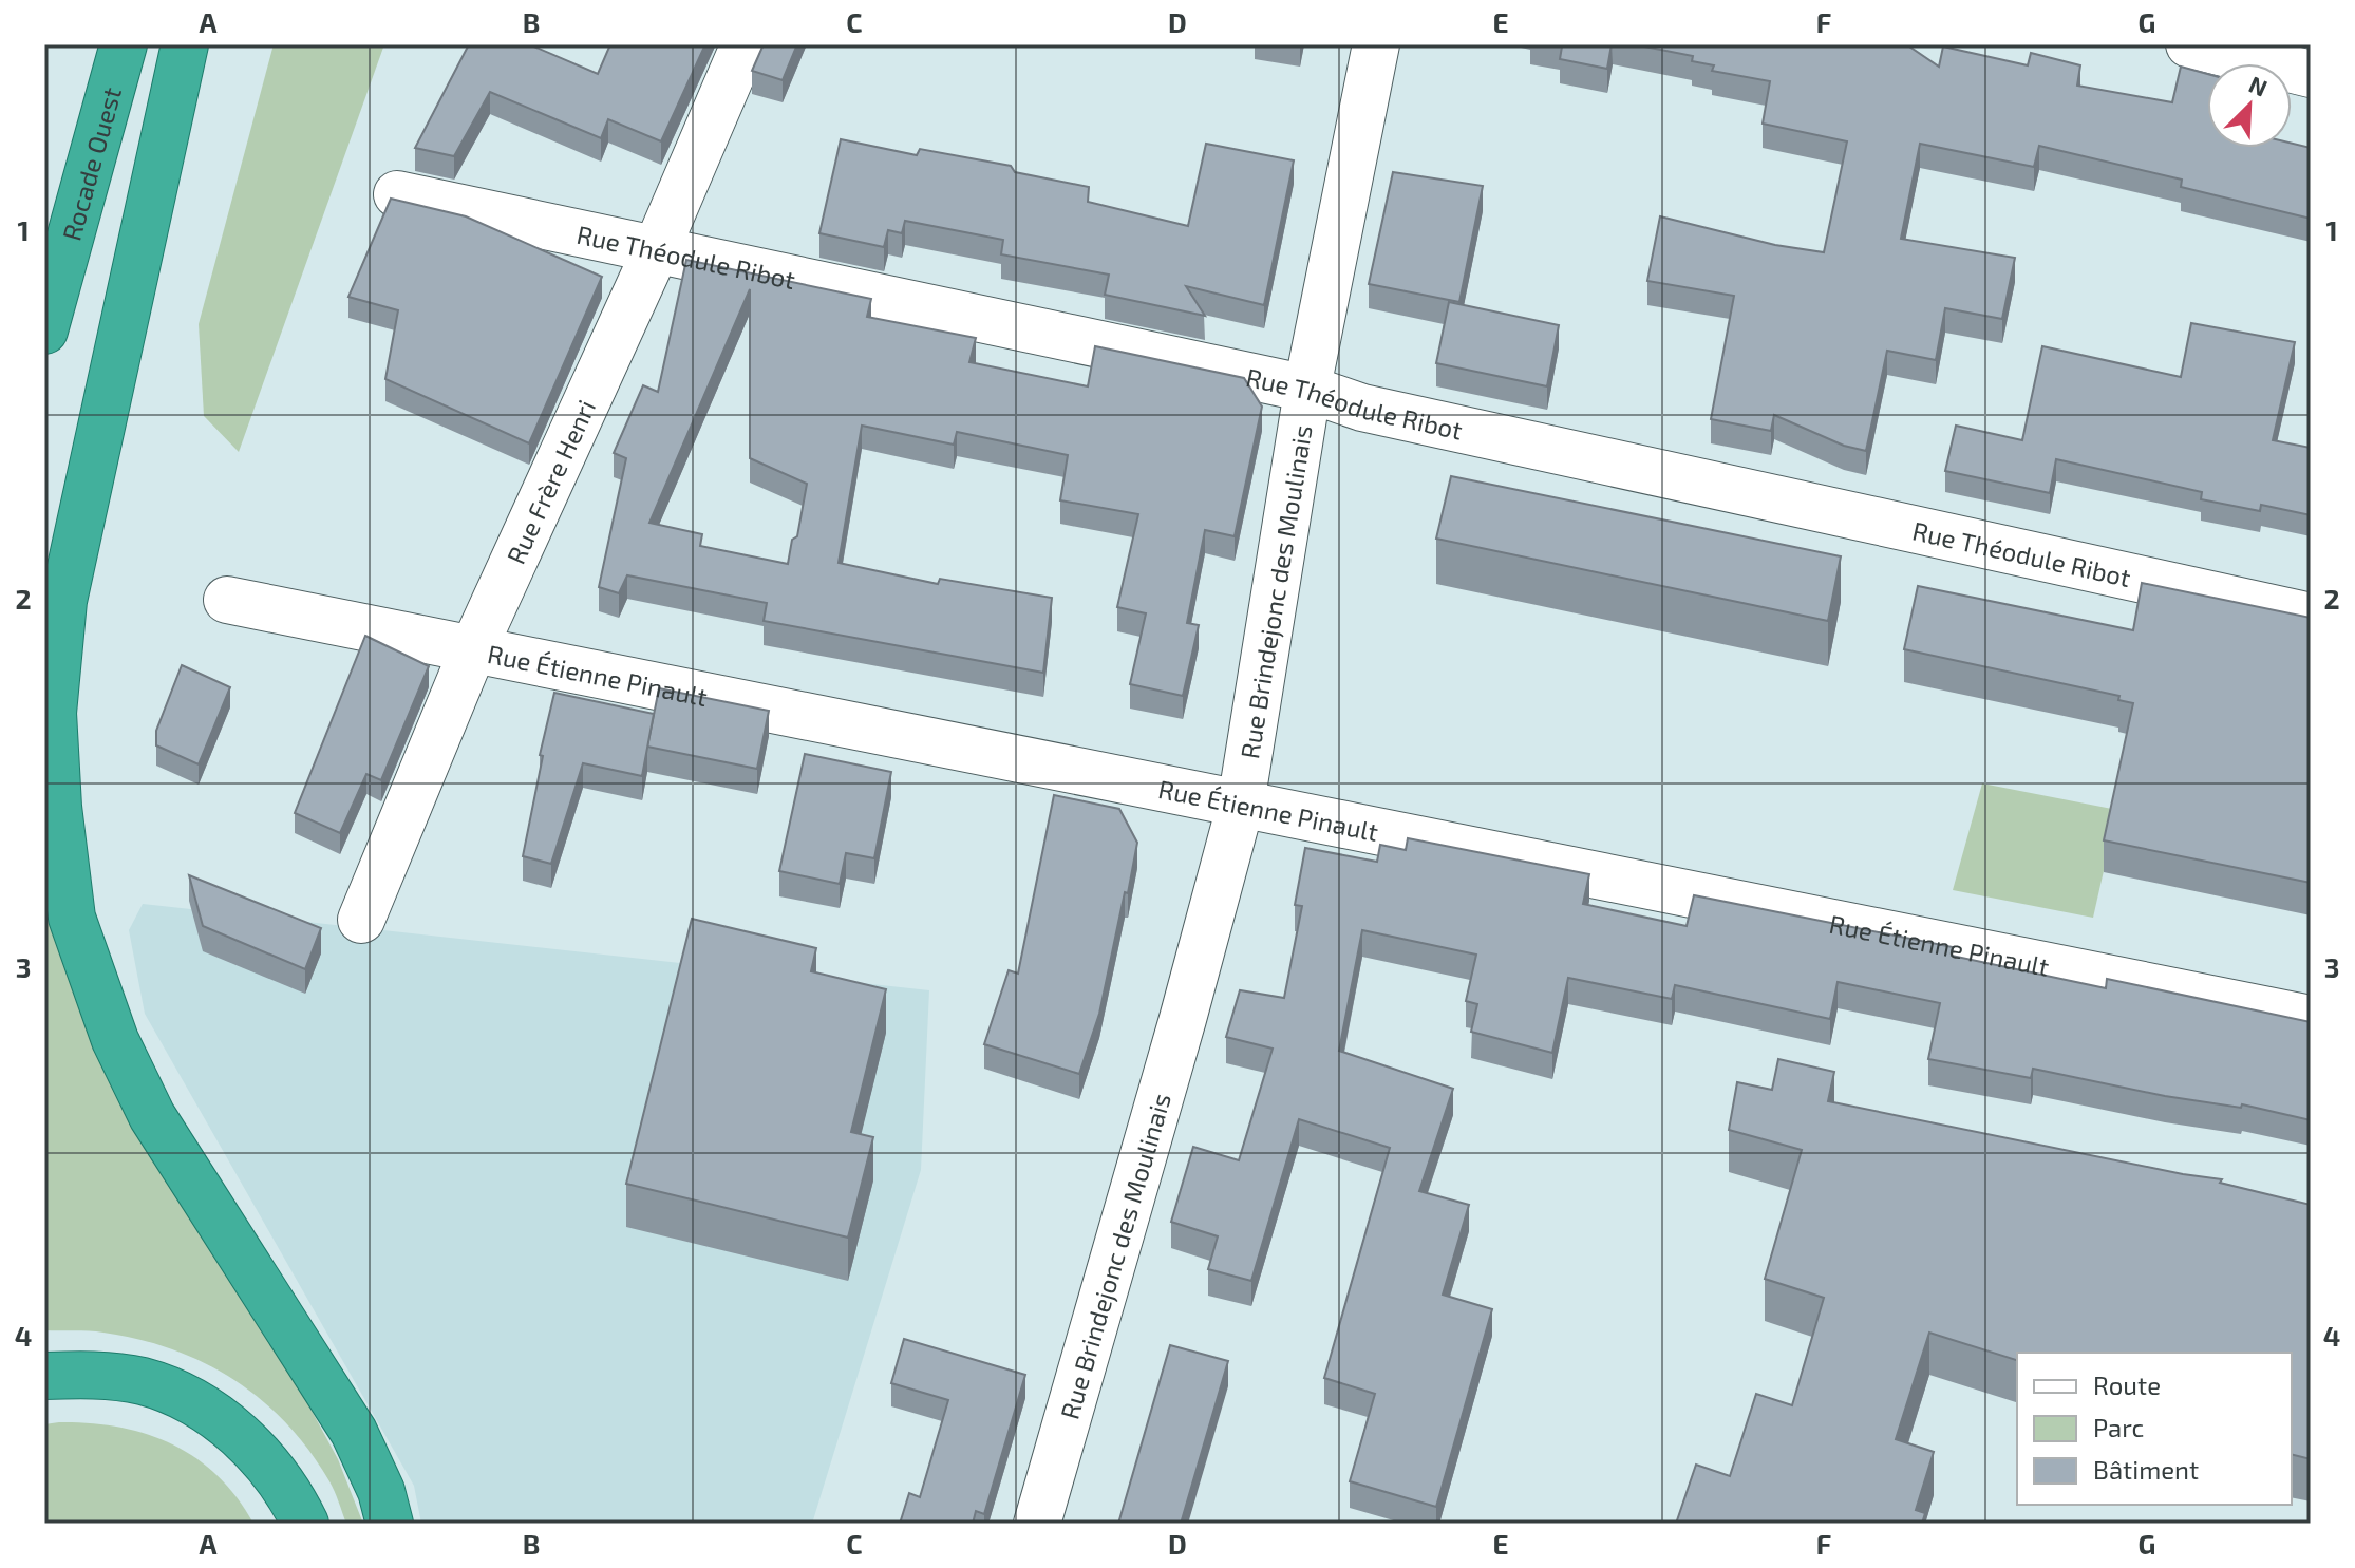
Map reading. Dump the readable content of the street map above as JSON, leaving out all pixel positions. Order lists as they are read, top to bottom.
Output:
{
  "streets": {
    "highway": ["Rocade Ouest"],
    "street": [
      "Rue Théodule Ribot",
      "Rue Frère Henri",
      "Rue Brindejonc des Moulinais",
      "Rue Étienne Pinault"
    ]
  },
  "crossings": [
    ["Rue Théodule Ribot", "Rue Frère Henri"],
    ["Rue Théodule Ribot", "Rue Brindejonc des Moulinais"],
    ["Rue Frère Henri", "Rue Étienne Pinault"],
    ["Rue Brindejonc des Moulinais", "Rue Étienne Pinault"]
  ],
  "legend": ["Route", "Parc", "Bâtiment"],
  "north": "top right",
  "grid": {
    "columns": [
      "A",
      "B",
      "C",
      "D",
      "E",
      "F",
      "G"
    ],
    "rows": [
      "1",
      "2",
      "3",
      "4"
    ]
  }
}
